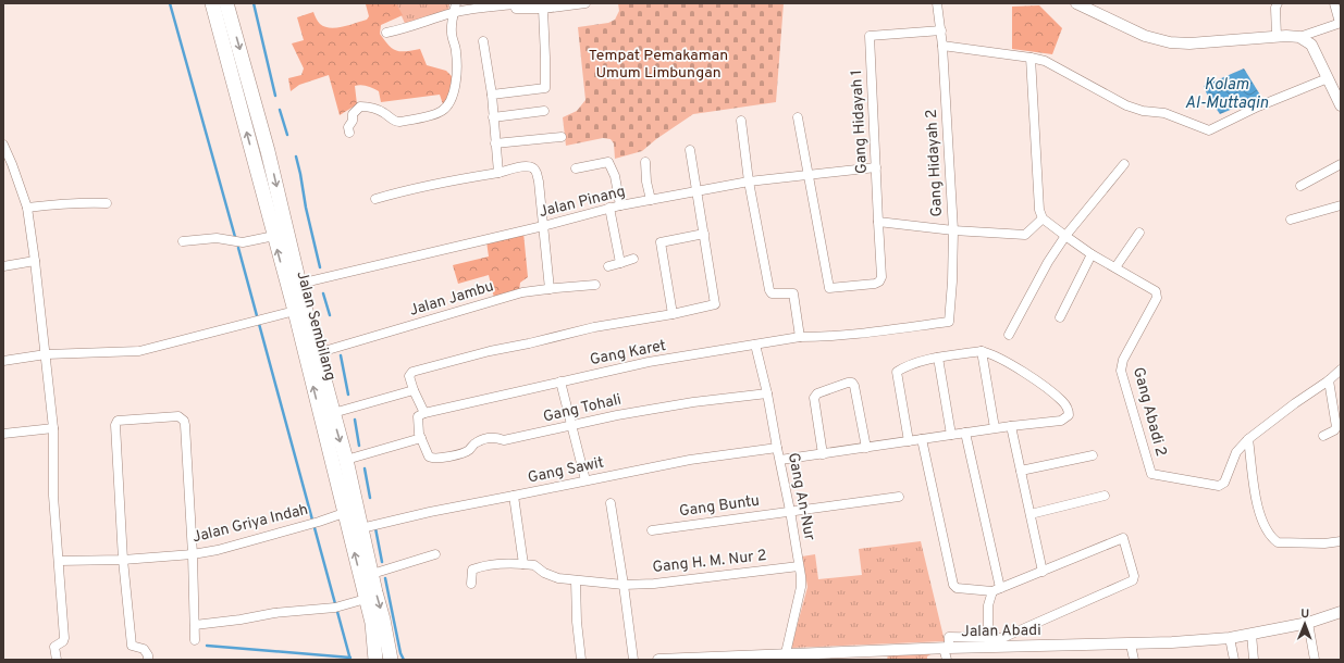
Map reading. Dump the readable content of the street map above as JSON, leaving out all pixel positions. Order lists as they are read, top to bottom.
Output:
{
  "streets": {
    "main road": ["Jalan Sembilang"],
    "street": [
      "Gang Hidayah 1",
      "Gang Hidayah 2",
      "Jalan Pinang",
      "Jalan Jambu",
      "Gang Karet",
      "Gang Tohali",
      "Gang Abadi 2",
      "Gang Sawit",
      "Gang An-Nur",
      "Gang Buntu",
      "Jalan Griya Indah",
      "Gang H. M. Nur 2",
      "Jalan Abadi"
    ]
  },
  "crossings": [
    ["Gang Hidayah 1", "Gang Hidayah 2"],
    ["Gang Hidayah 1", "Jalan Pinang"],
    ["Gang Hidayah 2", "Gang Karet"],
    ["Jalan Pinang", "Jalan Sembilang"],
    ["Jalan Jambu", "Jalan Sembilang"],
    ["Jalan Sembilang", "Gang Sawit"],
    ["Jalan Sembilang", "Jalan Griya Indah"],
    ["Gang Karet", "Gang Tohali"],
    ["Gang Karet", "Gang An-Nur"],
    ["Gang Tohali", "Gang An-Nur"],
    ["Gang Sawit", "Gang An-Nur"],
    ["Gang An-Nur", "Gang Buntu"],
    ["Gang An-Nur", "Gang H. M. Nur 2"],
    ["Gang An-Nur", "Jalan Abadi"]
  ],
  "water": ["Kolam Al-Muttaqin"],
  "parks": ["Tempat Pemakaman Umum Limbungan"],
  "north": "top"
}
